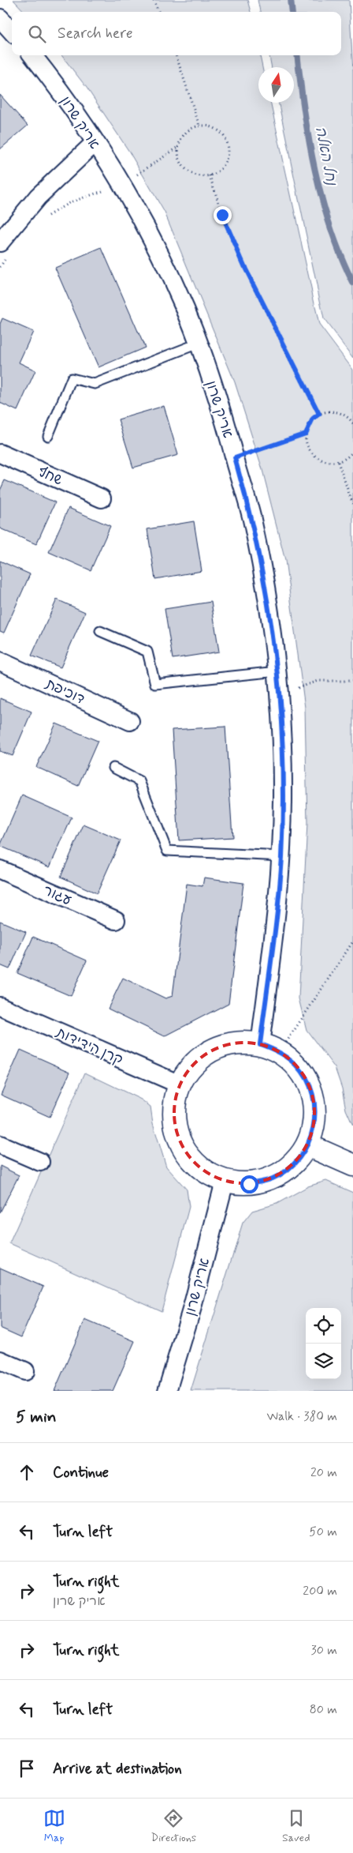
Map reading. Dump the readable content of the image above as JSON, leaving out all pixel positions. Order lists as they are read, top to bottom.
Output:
{
  "streets": {
    "street": [
      "אריק שרון",
      "שחף",
      "דוכיפת",
      "עגור",
      "קרן הידידות"
    ]
  },
  "water": ["נחל האלה"],
  "north": "top",
  "page": {
    "search": "Search here",
    "heading": ["5 min", "Walk · 380 m"],
    "list": [
      ["Continue", "20 m"],
      ["Turn left", "50 m"],
      ["Turn right", "אריק שרון", "200 m"],
      ["Turn right", "30 m"],
      ["Turn left", "80 m"],
      "Arrive at destination"
    ],
    "nav": ["Map", "Directions", "Saved"]
  }
}
